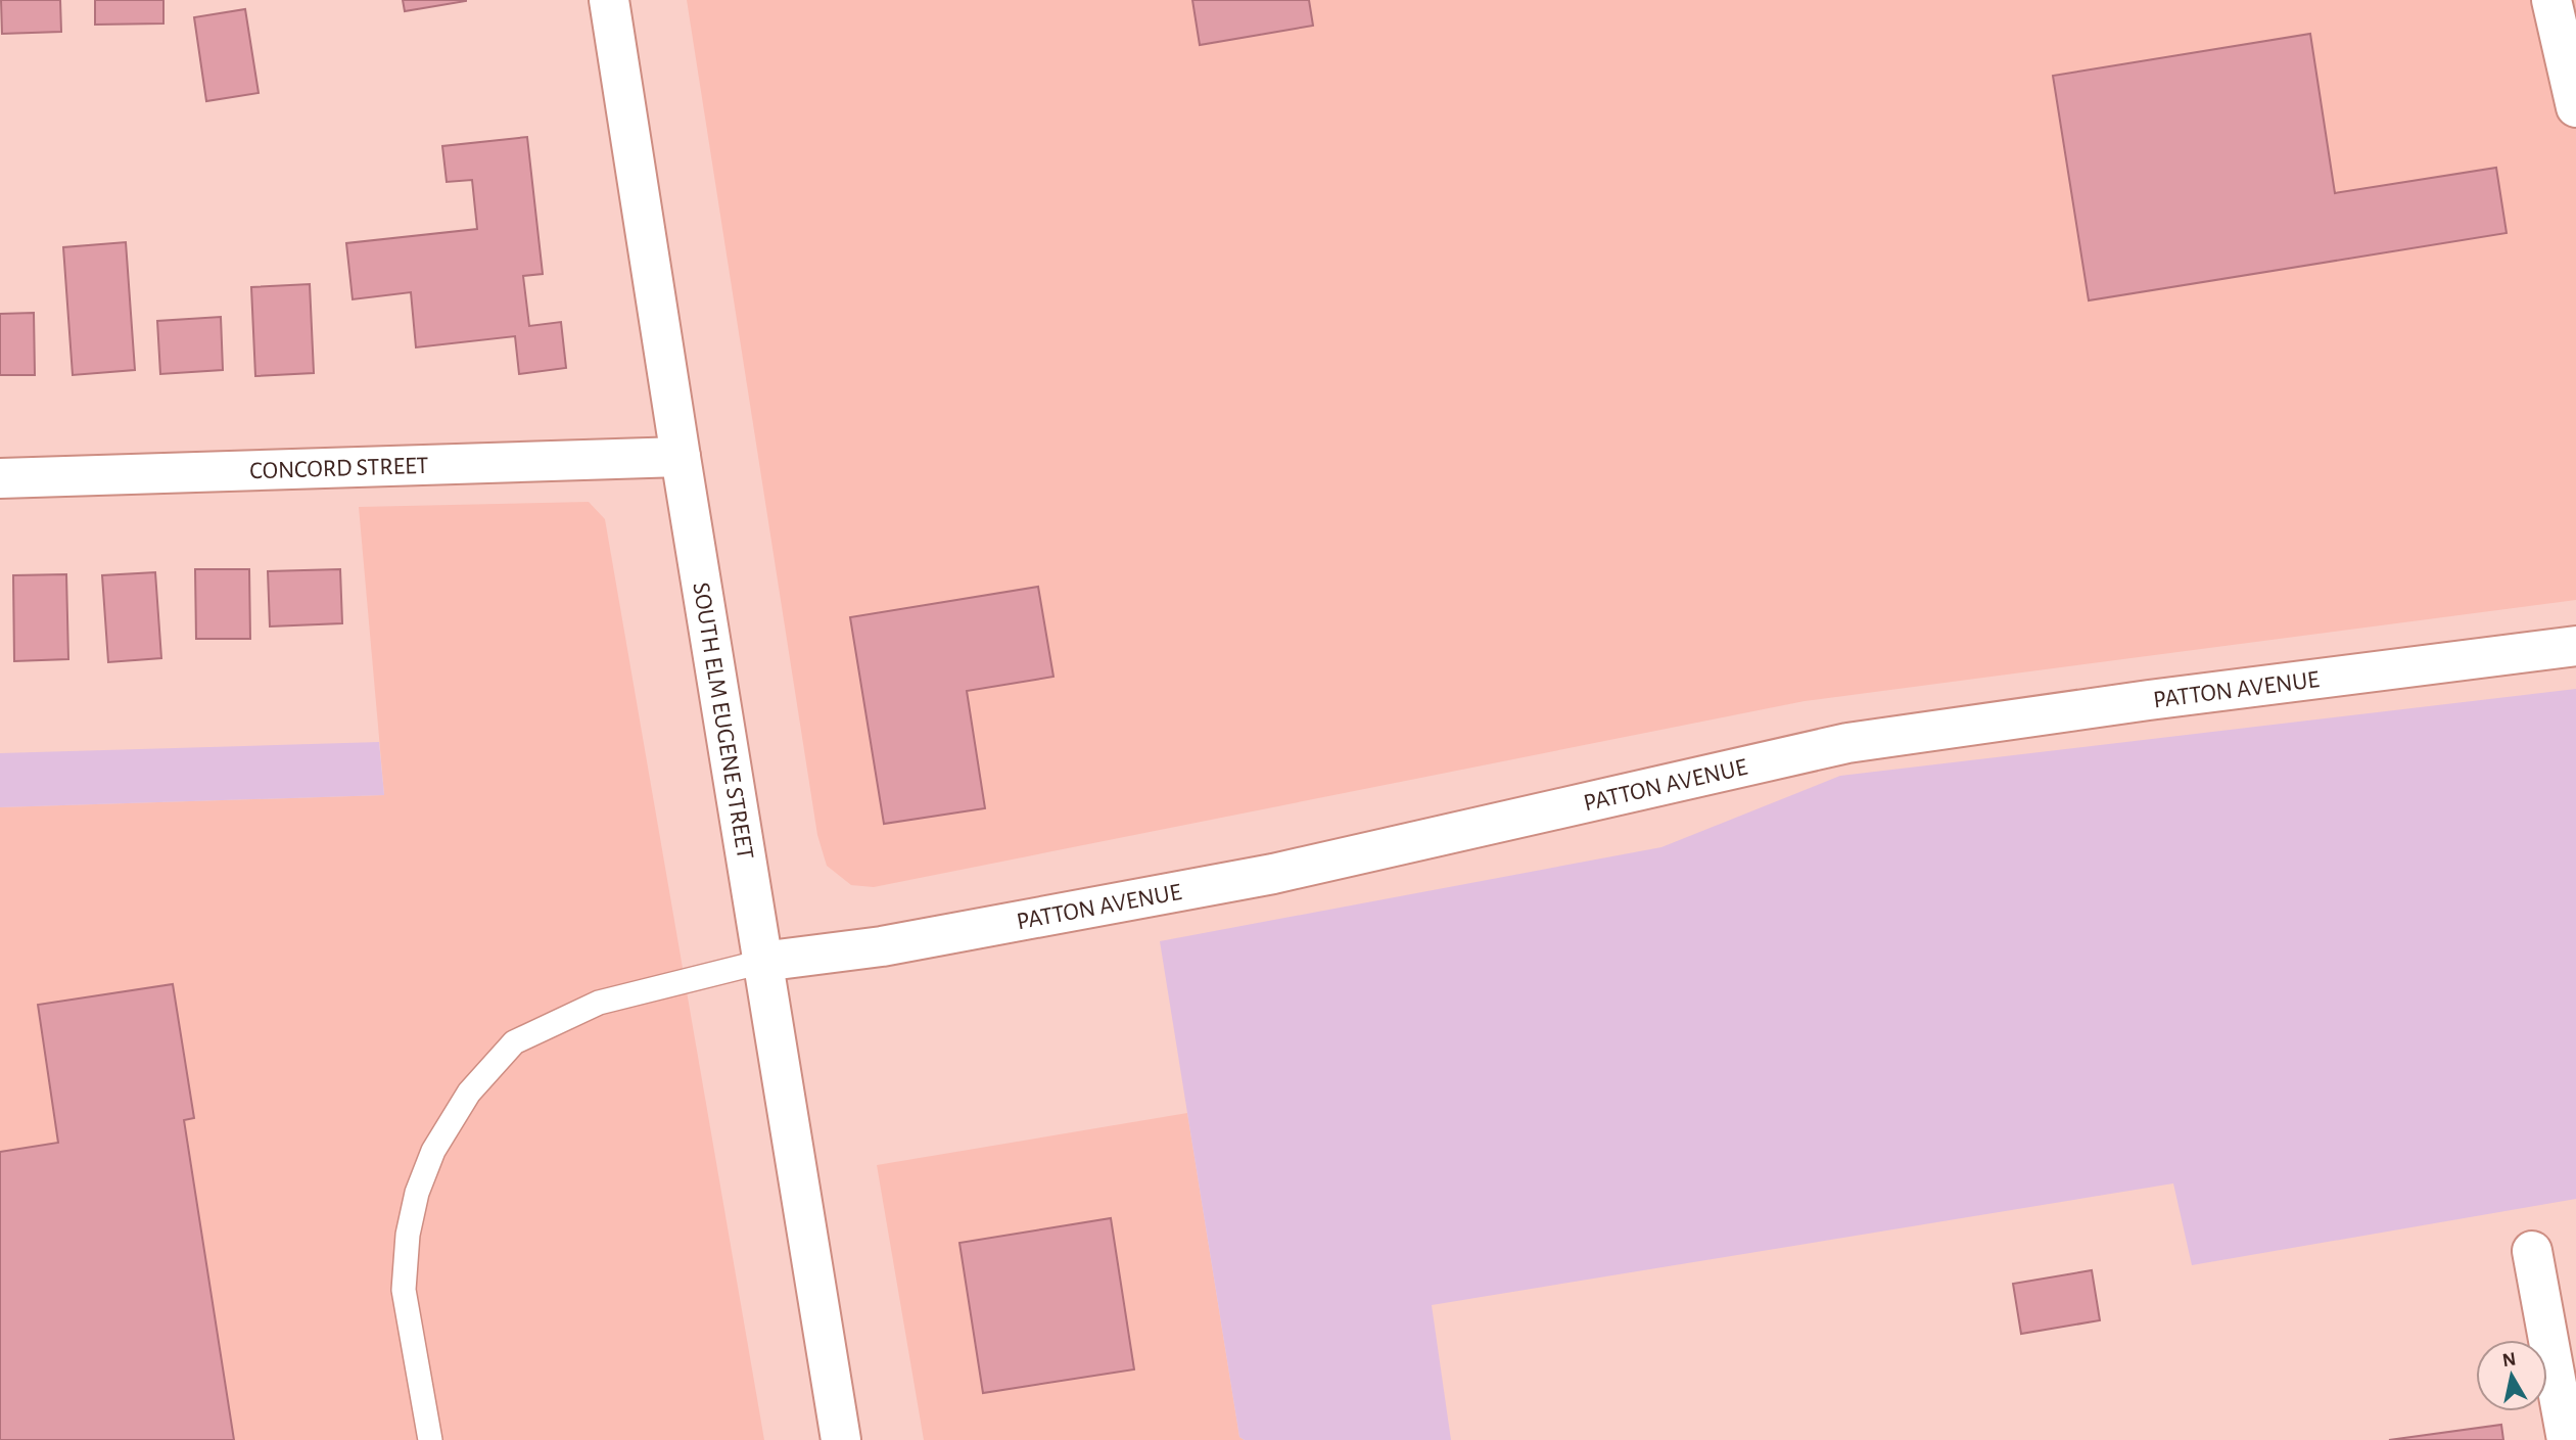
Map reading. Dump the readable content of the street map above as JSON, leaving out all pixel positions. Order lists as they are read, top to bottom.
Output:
{
  "streets": {
    "street": ["CONCORD STREET", "PATTON AVENUE", "SOUTH ELM EUGENE STREET"]
  },
  "crossings": [
    ["CONCORD STREET", "SOUTH ELM EUGENE STREET"],
    ["PATTON AVENUE", "SOUTH ELM EUGENE STREET"]
  ],
  "north": "top"
}
